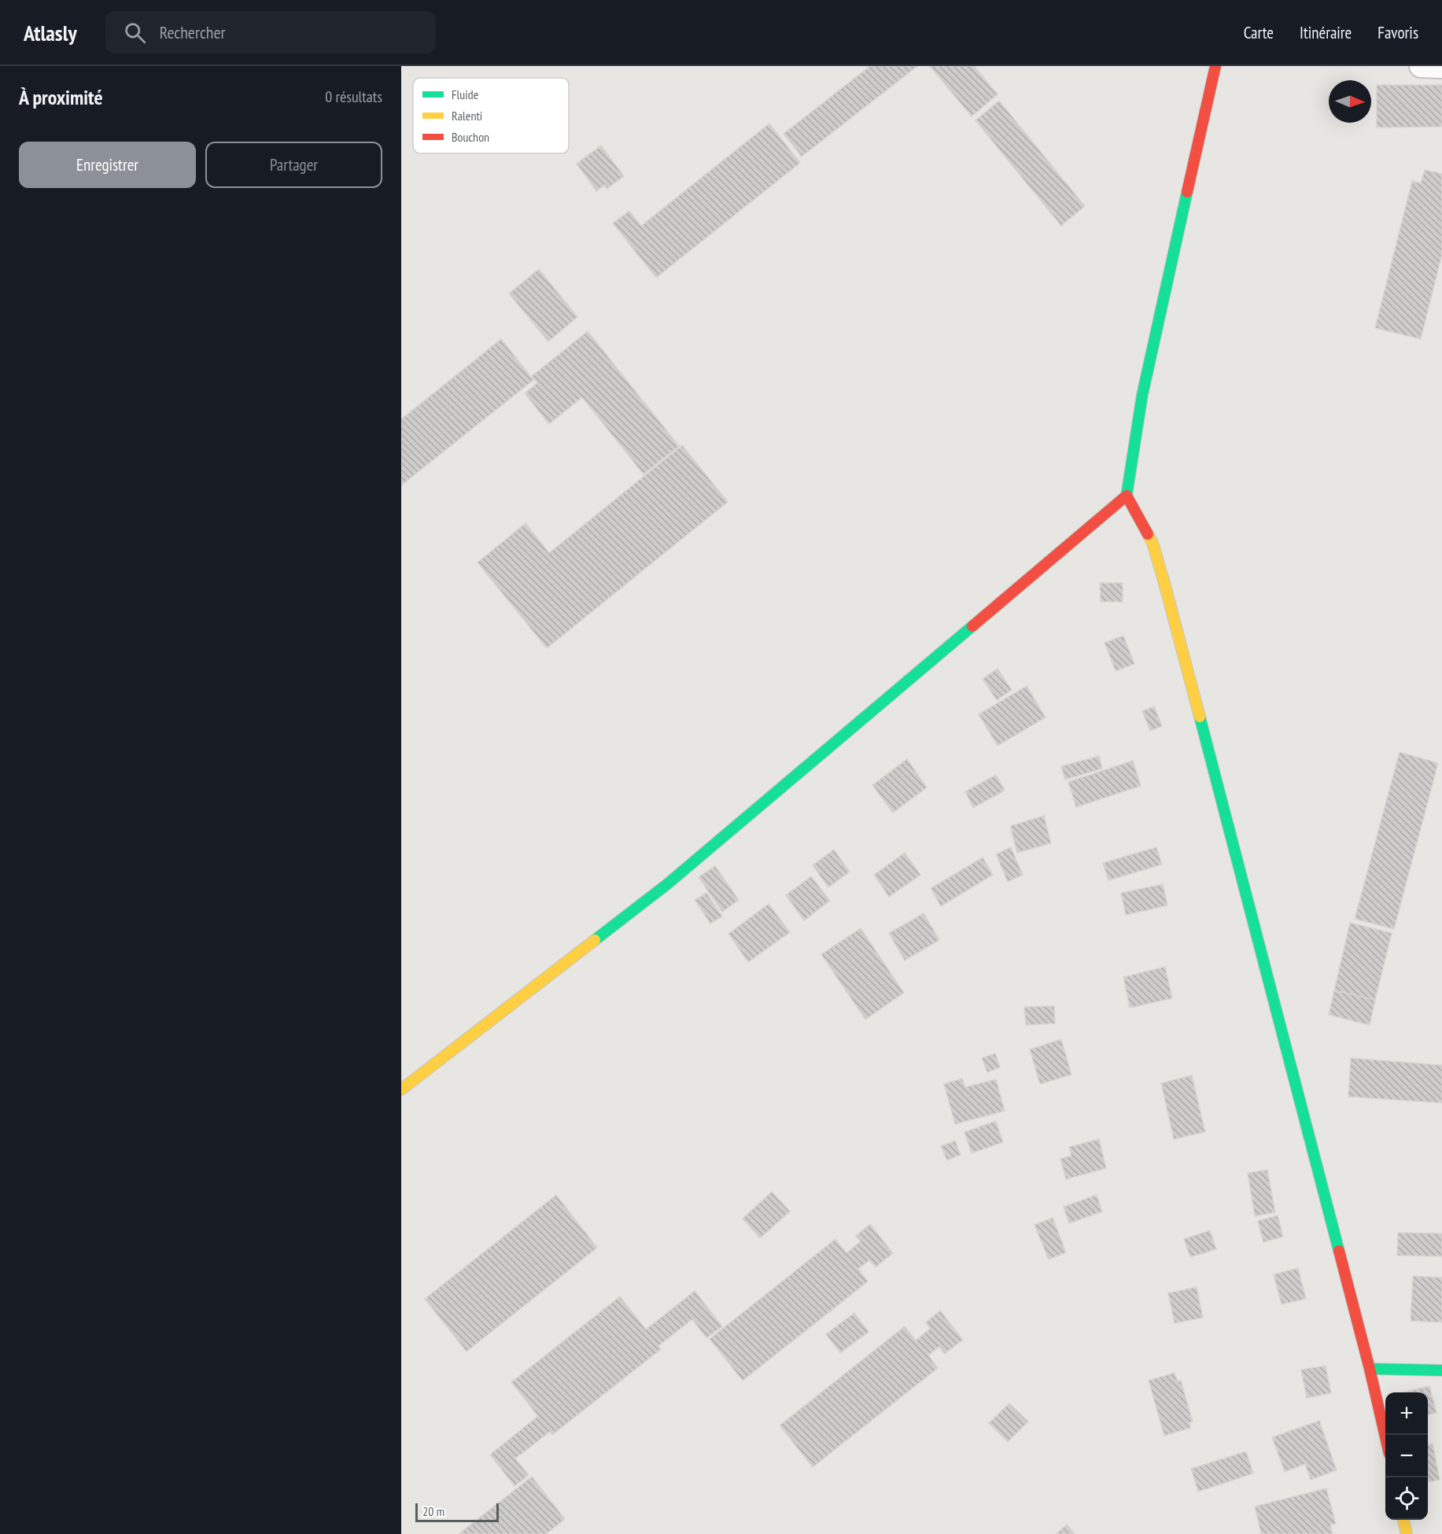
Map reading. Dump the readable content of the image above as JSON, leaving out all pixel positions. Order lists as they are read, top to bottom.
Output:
{
  "legend": ["Fluide", "Ralenti", "Bouchon"],
  "scale_bar": "20 m",
  "north": "right",
  "page": {
    "header": "Atlasly",
    "search": "Rechercher",
    "nav": ["Carte", "Itinéraire", "Favoris"],
    "heading": ["À proximité", "0 résultats"],
    "buttons": ["Enregistrer", "Partager"],
    "map_buttons": ["+", "−"],
    "scale": "20 m"
  }
}
